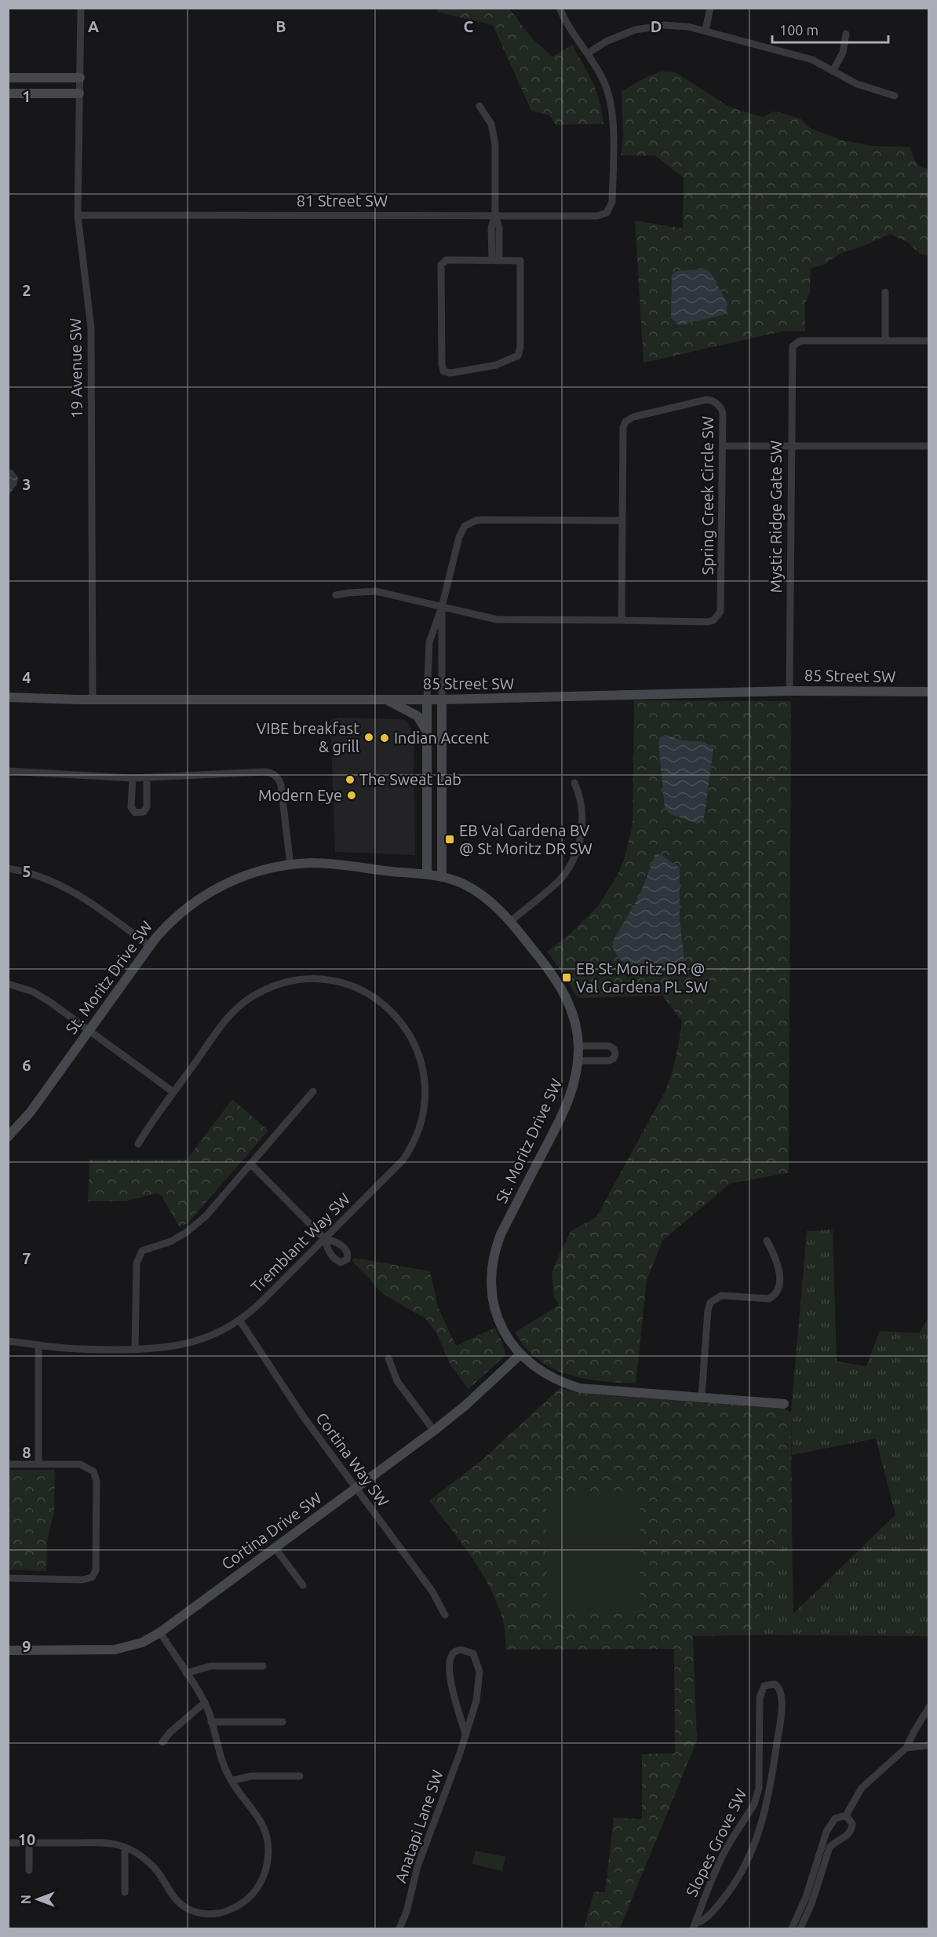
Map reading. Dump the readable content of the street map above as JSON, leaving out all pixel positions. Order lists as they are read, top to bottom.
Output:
{
  "streets": {
    "street": [
      "81 Street SW",
      "19 Avenue SW",
      "Spring Creek Circle SW",
      "Mystic Ridge Gate SW",
      "85 Street SW",
      "St. Moritz Drive SW",
      "Tremblant Way SW",
      "Cortina Way SW",
      "Cortina Drive SW",
      "Anatapi Lane SW",
      "Slopes Grove SW"
    ]
  },
  "crossings": [
    ["81 Street SW", "19 Avenue SW"],
    ["19 Avenue SW", "85 Street SW"],
    ["Mystic Ridge Gate SW", "85 Street SW"],
    ["St. Moritz Drive SW", "Cortina Drive SW"],
    ["Tremblant Way SW", "Cortina Way SW"],
    ["Cortina Way SW", "Cortina Drive SW"]
  ],
  "places": {
    "other": [
      "VIBE breakfast & grill",
      "Indian Accent",
      "The Sweat Lab",
      "Modern Eye"
    ],
    "transit": ["EB Val Gardena BV @ St Moritz DR SW", "EB St Moritz DR @ Val Gardena PL SW"]
  },
  "scale_bar": "100 m",
  "north": "left",
  "grid": {
    "columns": [
      "A",
      "B",
      "C",
      "D"
    ],
    "rows": [
      "1",
      "2",
      "3",
      "4",
      "5",
      "6",
      "7",
      "8",
      "9",
      "10"
    ]
  }
}
